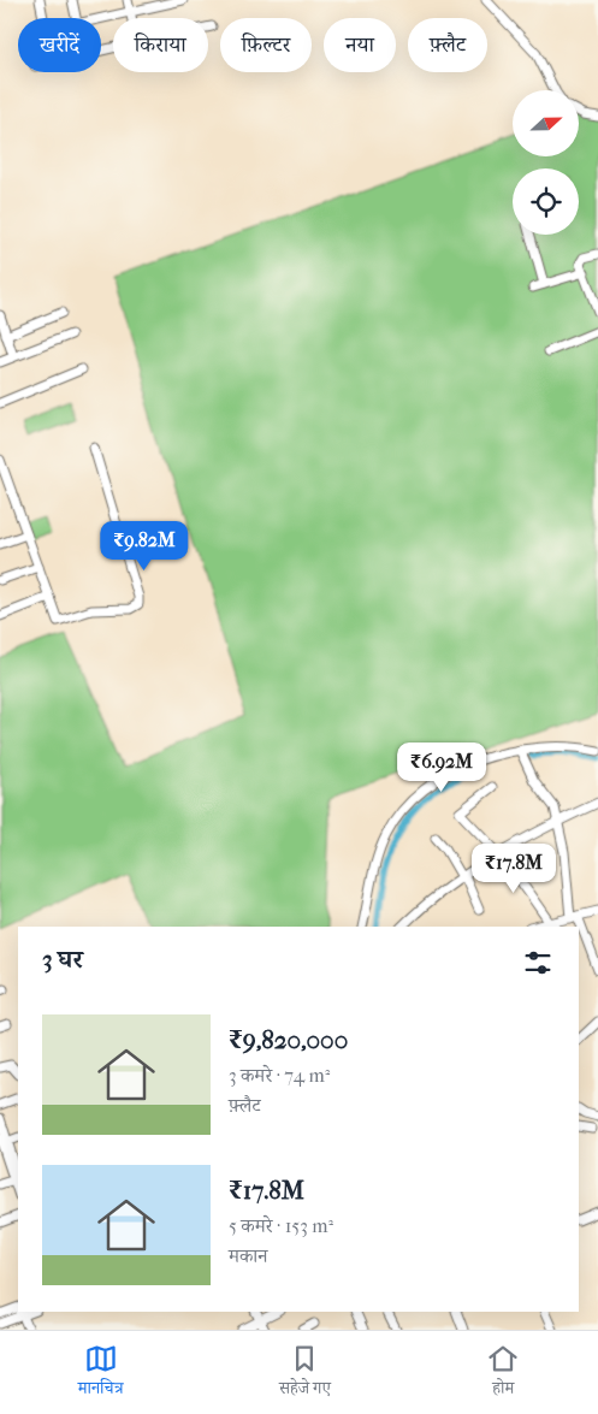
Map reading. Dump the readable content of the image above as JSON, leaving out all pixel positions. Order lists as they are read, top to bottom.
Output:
{
  "north": "right",
  "page": {
    "chip": [
      "खरीदें",
      "किराया",
      "फ़िल्टर",
      "नया",
      "फ़्लैट"
    ],
    "price": ["₹9.82M", "₹6.92M", "₹17.8M"],
    "heading": "3 घर",
    "list": [
      {
        "name": "₹9,820,000",
        "note": "3 कमरे · 74 m² · फ़्लैट"
      },
      {
        "name": "₹17.8M",
        "note": "5 कमरे · 153 m² · मकान"
      }
    ],
    "tabs": ["मानचित्र", "सहेजे गए", "होम"]
  }
}
